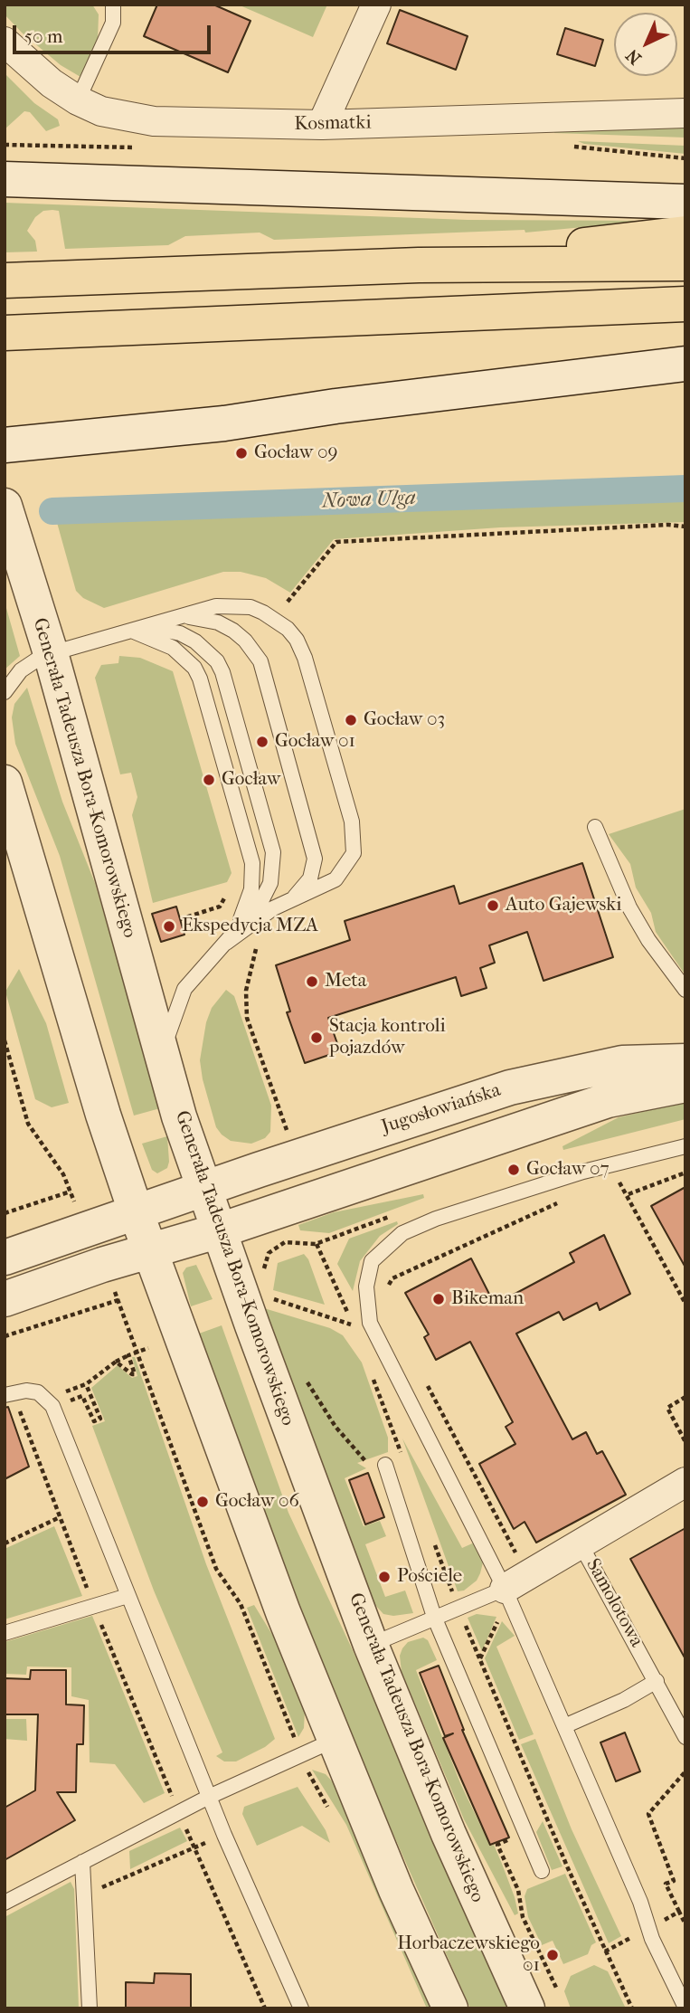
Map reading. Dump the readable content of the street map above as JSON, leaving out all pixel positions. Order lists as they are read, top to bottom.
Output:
{
  "streets": {
    "street": [
      "Kosmatki",
      "Generała Tadeusza Bora-Komorowskiego",
      "Jugosłowiańska",
      "Samolotowa"
    ]
  },
  "crossings": [
    ["Generała Tadeusza Bora-Komorowskiego", "Jugosłowiańska"]
  ],
  "water": ["Nowa Ulga"],
  "places": [
    "Gocław 09",
    "Gocław 03",
    "Gocław 01",
    "Gocław",
    "Auto Gajewski",
    "Ekspedycja MZA",
    "Meta",
    "Stacja kontroli pojazdów",
    "Gocław 07",
    "Bikeman",
    "Gocław 06",
    "Pościele",
    "Horbaczewskiego 01"
  ],
  "scale_bar": "50 m",
  "north": "bottom left"
}
